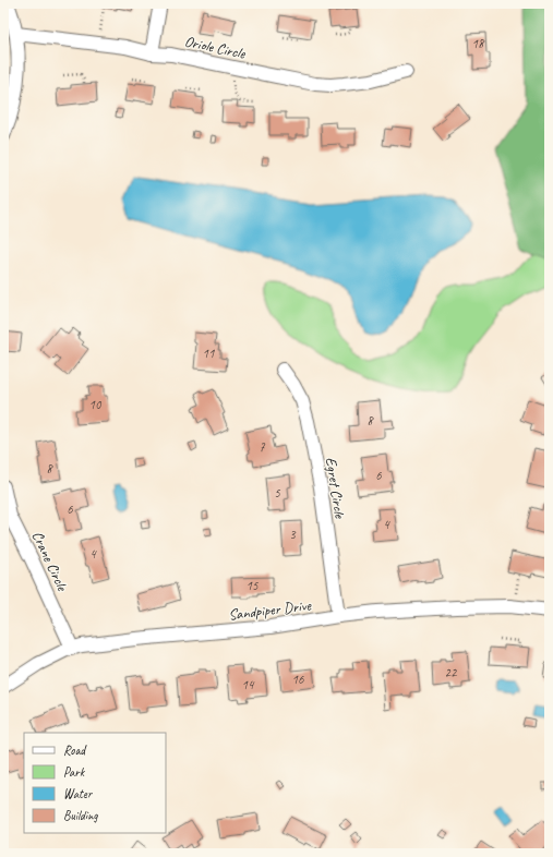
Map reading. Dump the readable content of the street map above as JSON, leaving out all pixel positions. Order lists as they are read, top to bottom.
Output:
{
  "streets": {
    "street": [
      "Oriole Circle",
      "Egret Circle",
      "Crane Circle",
      "Sandpiper Drive"
    ]
  },
  "crossings": [
    ["Egret Circle", "Sandpiper Drive"],
    ["Crane Circle", "Sandpiper Drive"]
  ],
  "house_numbers": [
    "18",
    "11",
    "10",
    "8",
    "7",
    "8",
    "6",
    "5",
    "6",
    "4",
    "3",
    "4",
    "15",
    "22",
    "16",
    "14"
  ],
  "legend": [
    "Road",
    "Park",
    "Water",
    "Building"
  ]
}
